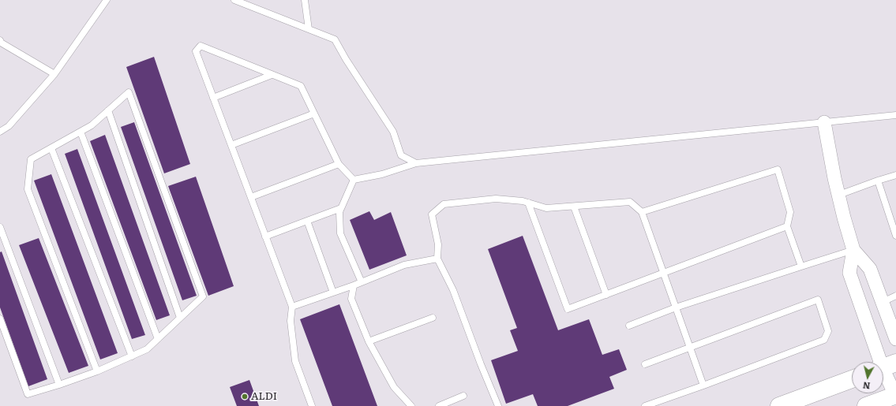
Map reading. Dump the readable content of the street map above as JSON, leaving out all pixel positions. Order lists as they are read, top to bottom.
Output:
{
  "places": ["ALDI"],
  "north": "bottom"
}
